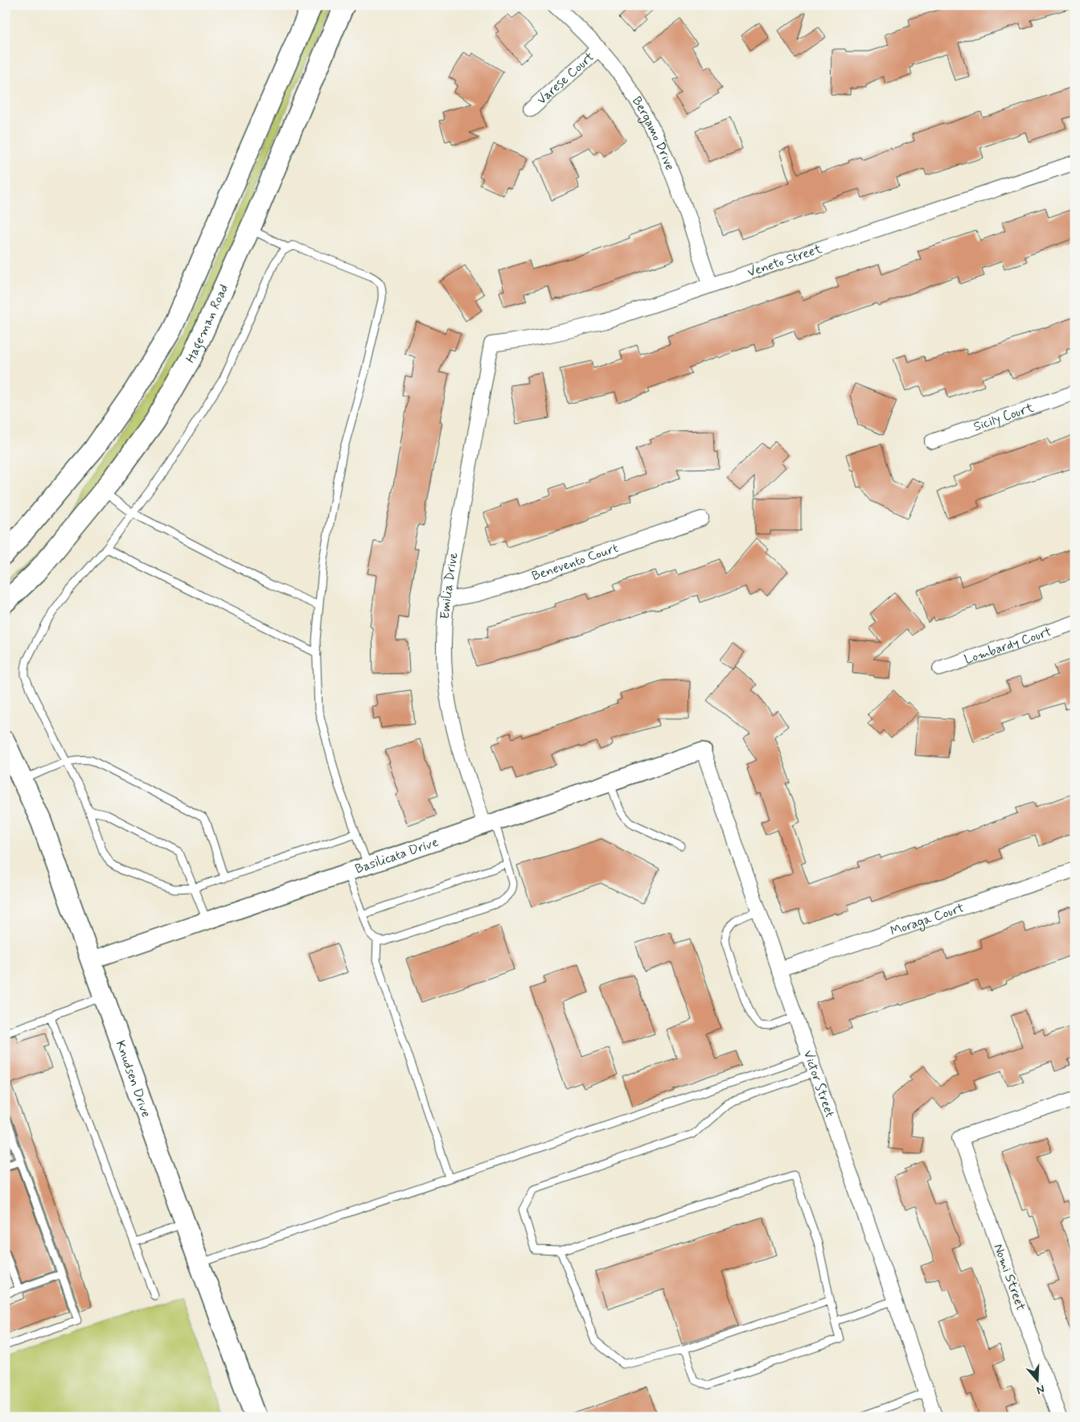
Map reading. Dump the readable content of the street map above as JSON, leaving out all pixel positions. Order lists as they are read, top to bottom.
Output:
{
  "streets": {
    "main road": ["Hageman Road", "Knudsen Drive"],
    "street": [
      "Varese Court",
      "Bergamo Drive",
      "Veneto Street",
      "Sicily Court",
      "Benevento Court",
      "Emilia Drive",
      "Lombardy Court",
      "Basilicata Drive",
      "Moraga Court",
      "Victor Street",
      "Nomi Street"
    ]
  },
  "crossings": [
    ["Varese Court", "Bergamo Drive"],
    ["Bergamo Drive", "Veneto Street"],
    ["Veneto Street", "Emilia Drive"],
    ["Benevento Court", "Emilia Drive"],
    ["Emilia Drive", "Basilicata Drive"],
    ["Basilicata Drive", "Knudsen Drive"],
    ["Basilicata Drive", "Victor Street"],
    ["Moraga Court", "Victor Street"]
  ],
  "north": "bottom"
}
